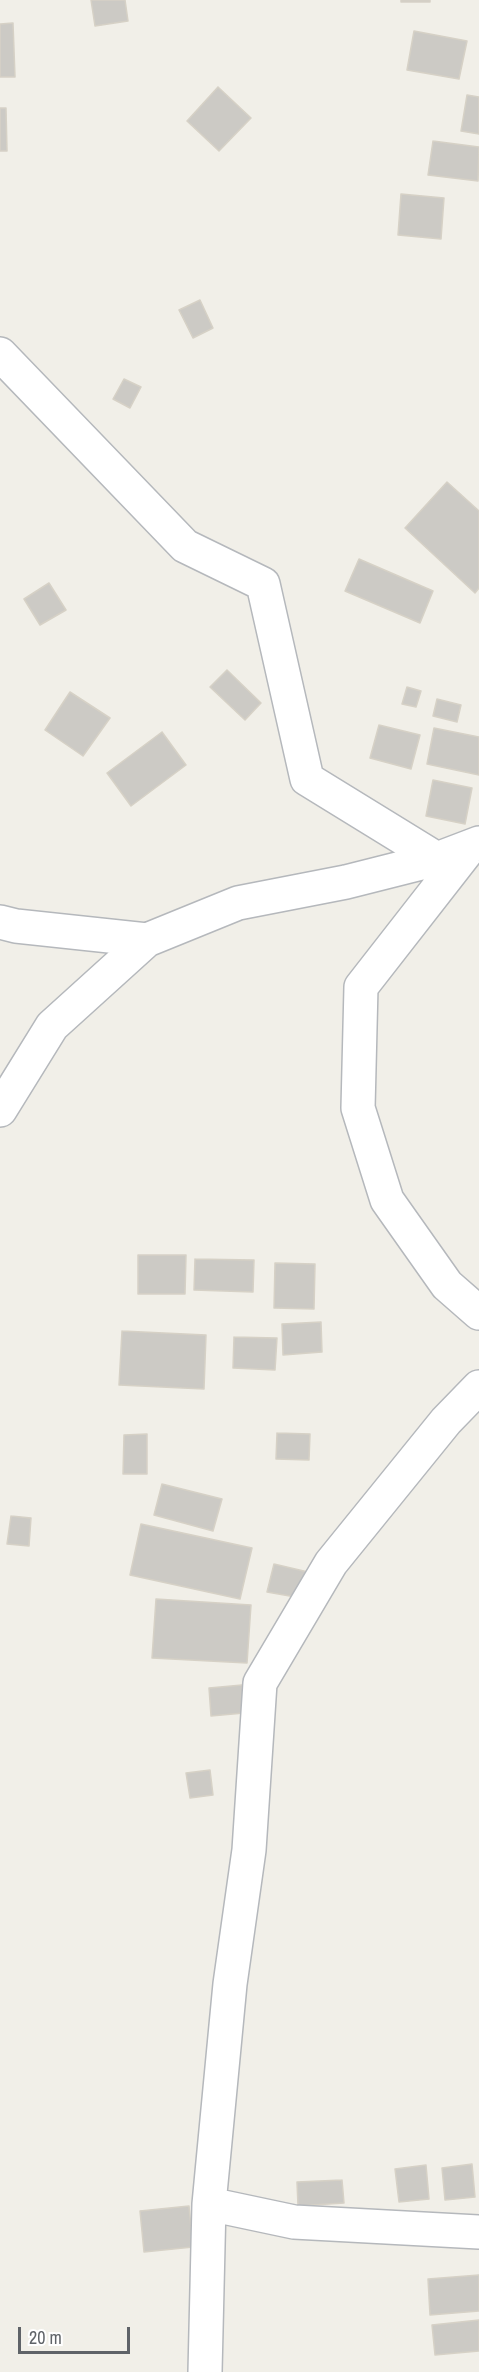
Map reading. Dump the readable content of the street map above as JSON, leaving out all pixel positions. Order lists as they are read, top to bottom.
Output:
{
  "scale_bar": "20 m"
}
